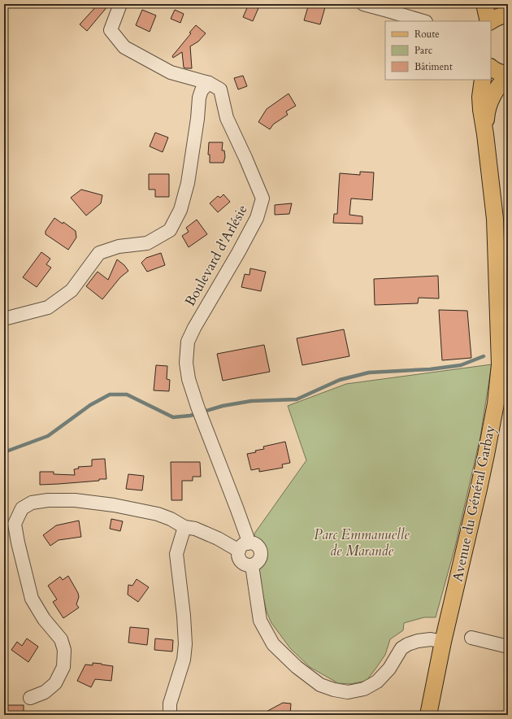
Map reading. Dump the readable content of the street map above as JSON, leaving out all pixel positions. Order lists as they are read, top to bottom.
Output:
{
  "streets": {
    "main road": ["Avenue du Général Garbay"],
    "street": ["Boulevard d'Arlésie"]
  },
  "parks": ["Parc Emmanuelle de Marande"],
  "legend": ["Route", "Parc", "Bâtiment"]
}
